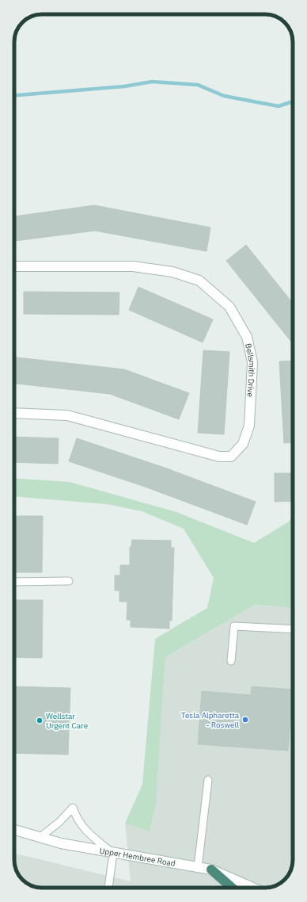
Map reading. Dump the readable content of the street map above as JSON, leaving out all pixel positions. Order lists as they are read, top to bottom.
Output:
{
  "streets": {
    "street": ["Bellsmith Drive", "Upper Hembree Road"]
  },
  "places": ["Tesla Alpharetta - Roswell", "Wellstar Urgent Care"]
}
